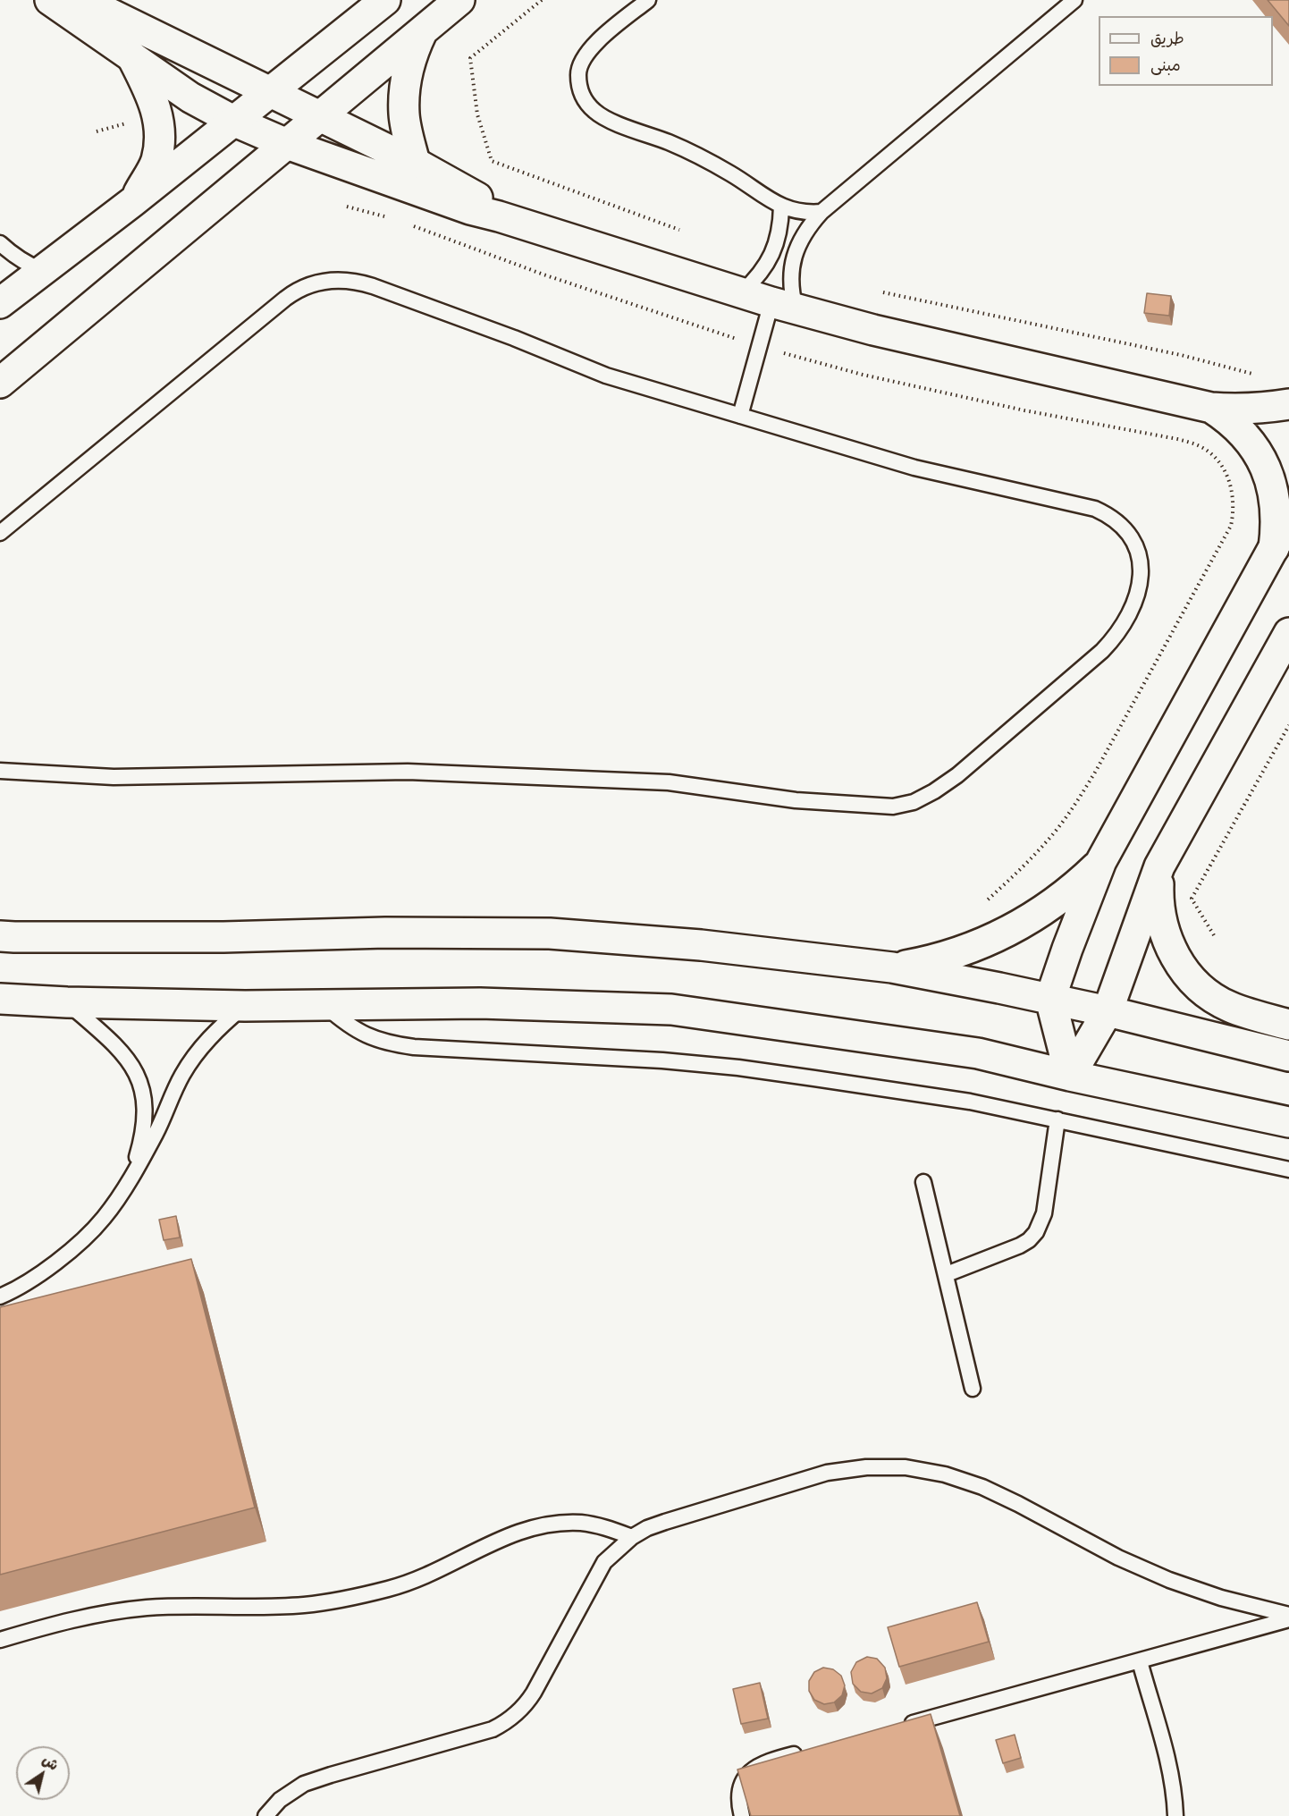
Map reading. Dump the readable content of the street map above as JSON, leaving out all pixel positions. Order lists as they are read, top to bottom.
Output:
{
  "legend": ["طريق", "مبنى"],
  "north": "top right"
}
